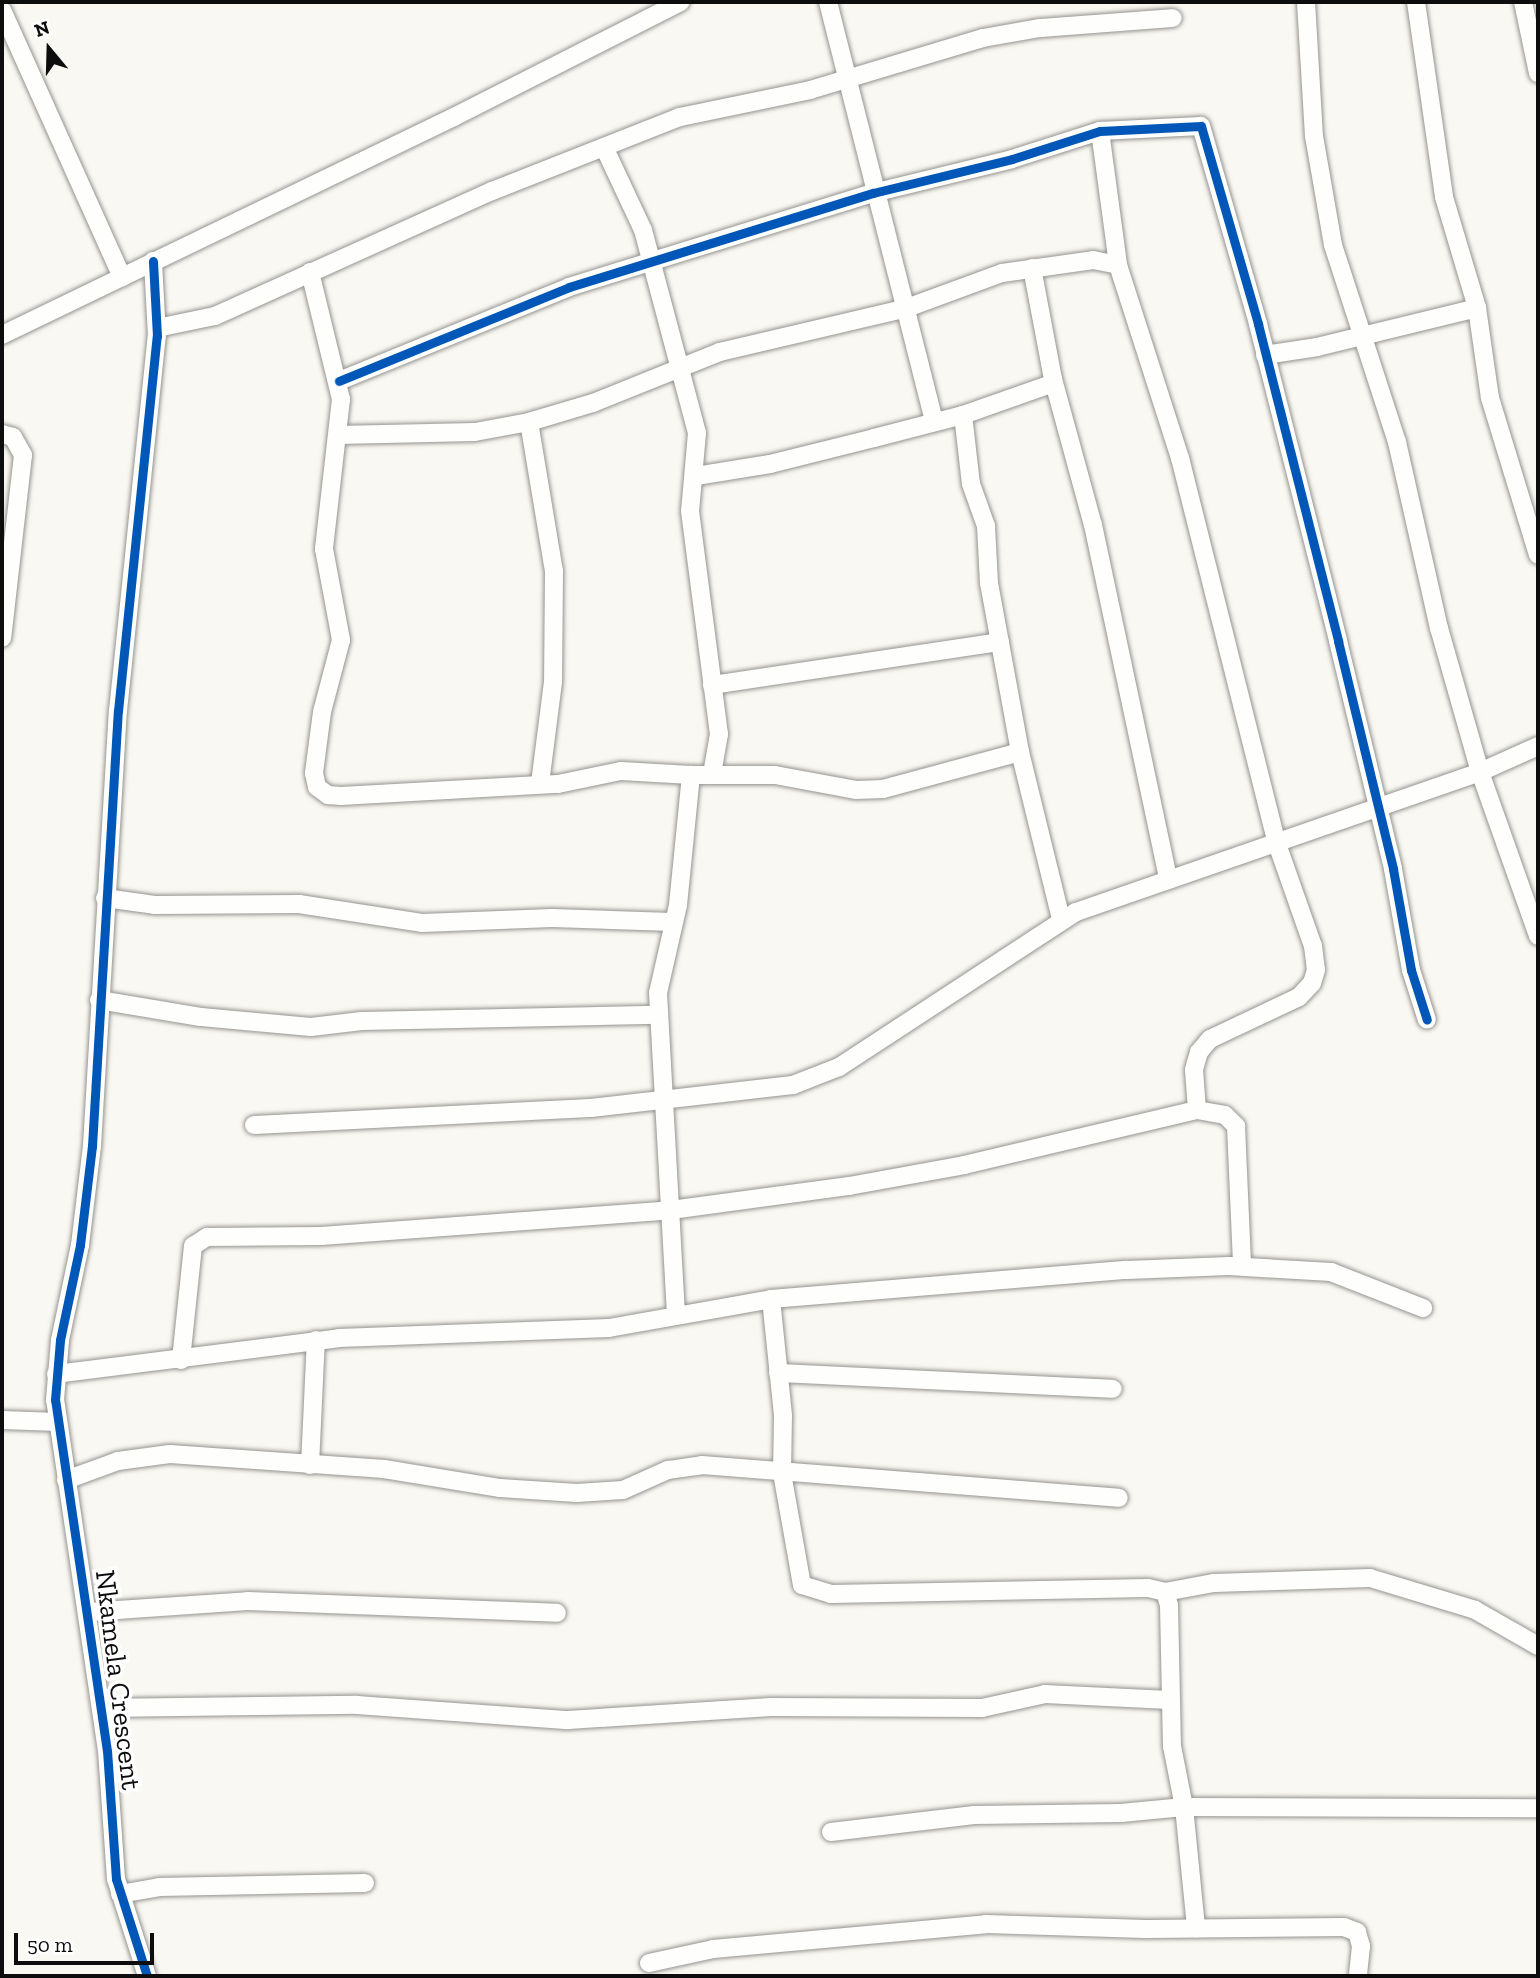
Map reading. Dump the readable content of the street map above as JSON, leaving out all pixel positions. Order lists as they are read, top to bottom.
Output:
{
  "streets": {
    "street": ["Nkamela Crescent"]
  },
  "scale_bar": "50 m",
  "north": "top"
}
